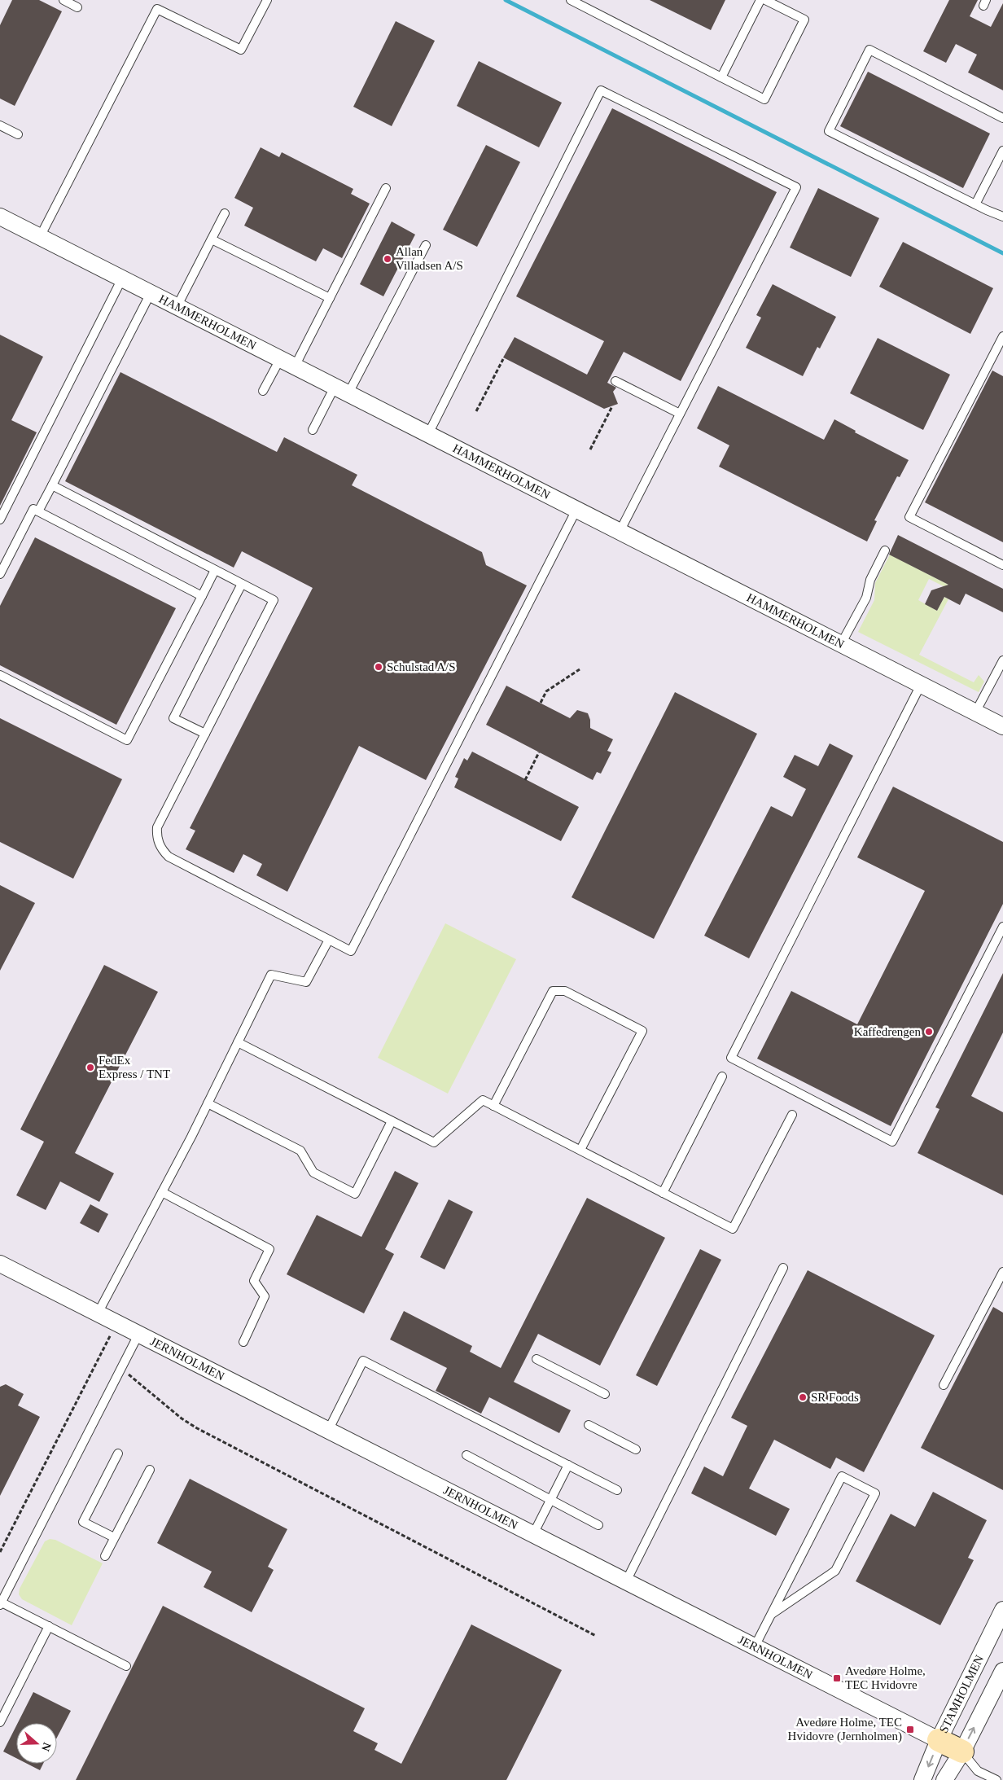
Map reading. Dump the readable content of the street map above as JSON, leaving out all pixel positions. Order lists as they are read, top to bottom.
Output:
{
  "streets": {
    "street": ["HAMMERHOLMEN", "JERNHOLMEN", "STAMHOLMEN"]
  },
  "crossings": [
    ["JERNHOLMEN", "STAMHOLMEN"]
  ],
  "places": {
    "other": [
      "Allan Villadsen A/S",
      "Schulstad A/S",
      "Kaffedrengen",
      "FedEx Express / TNT",
      "SR Foods"
    ],
    "transit": ["Avedøre Holme, TEC Hvidovre", "Avedøre Holme, TEC Hvidovre (Jernholmen)"]
  },
  "north": "right"
}
